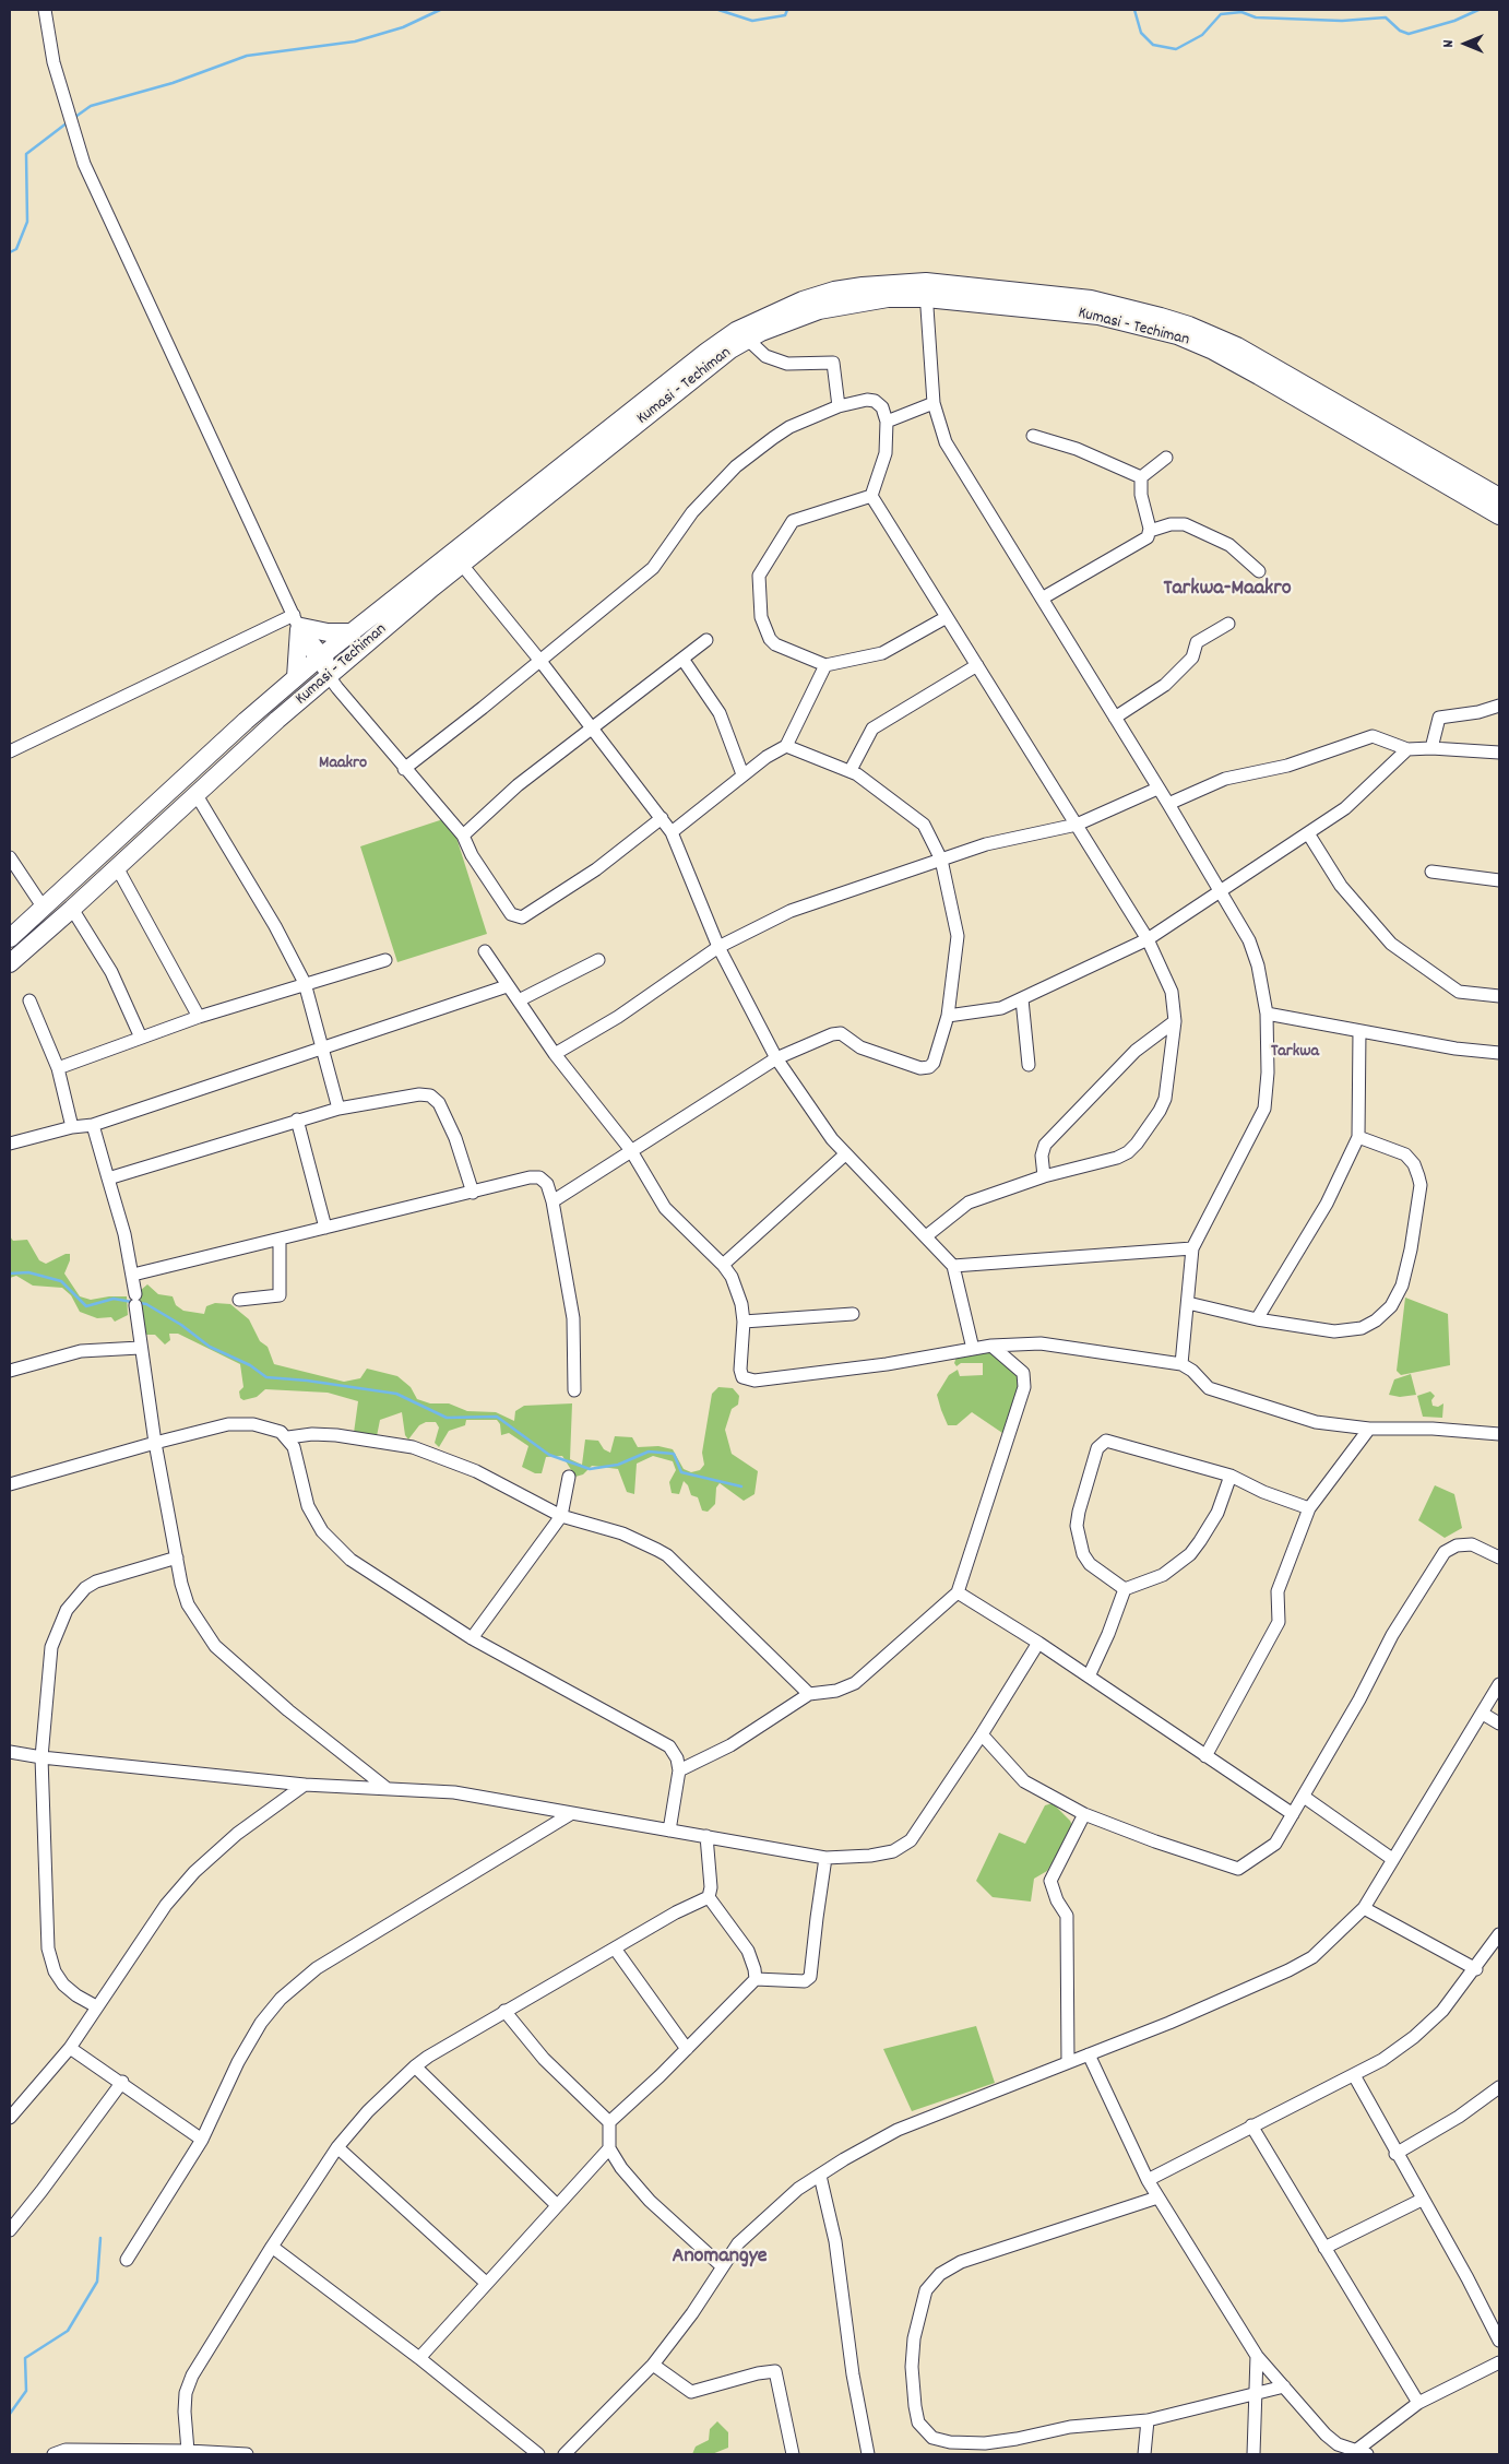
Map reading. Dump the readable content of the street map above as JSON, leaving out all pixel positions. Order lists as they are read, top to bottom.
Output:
{
  "streets": {
    "highway": ["Kumasi - Techiman"]
  },
  "districts": [
    "Tarkwa-Maakro",
    "Maakro",
    "Tarkwa",
    "Anomangye"
  ],
  "north": "left"
}
